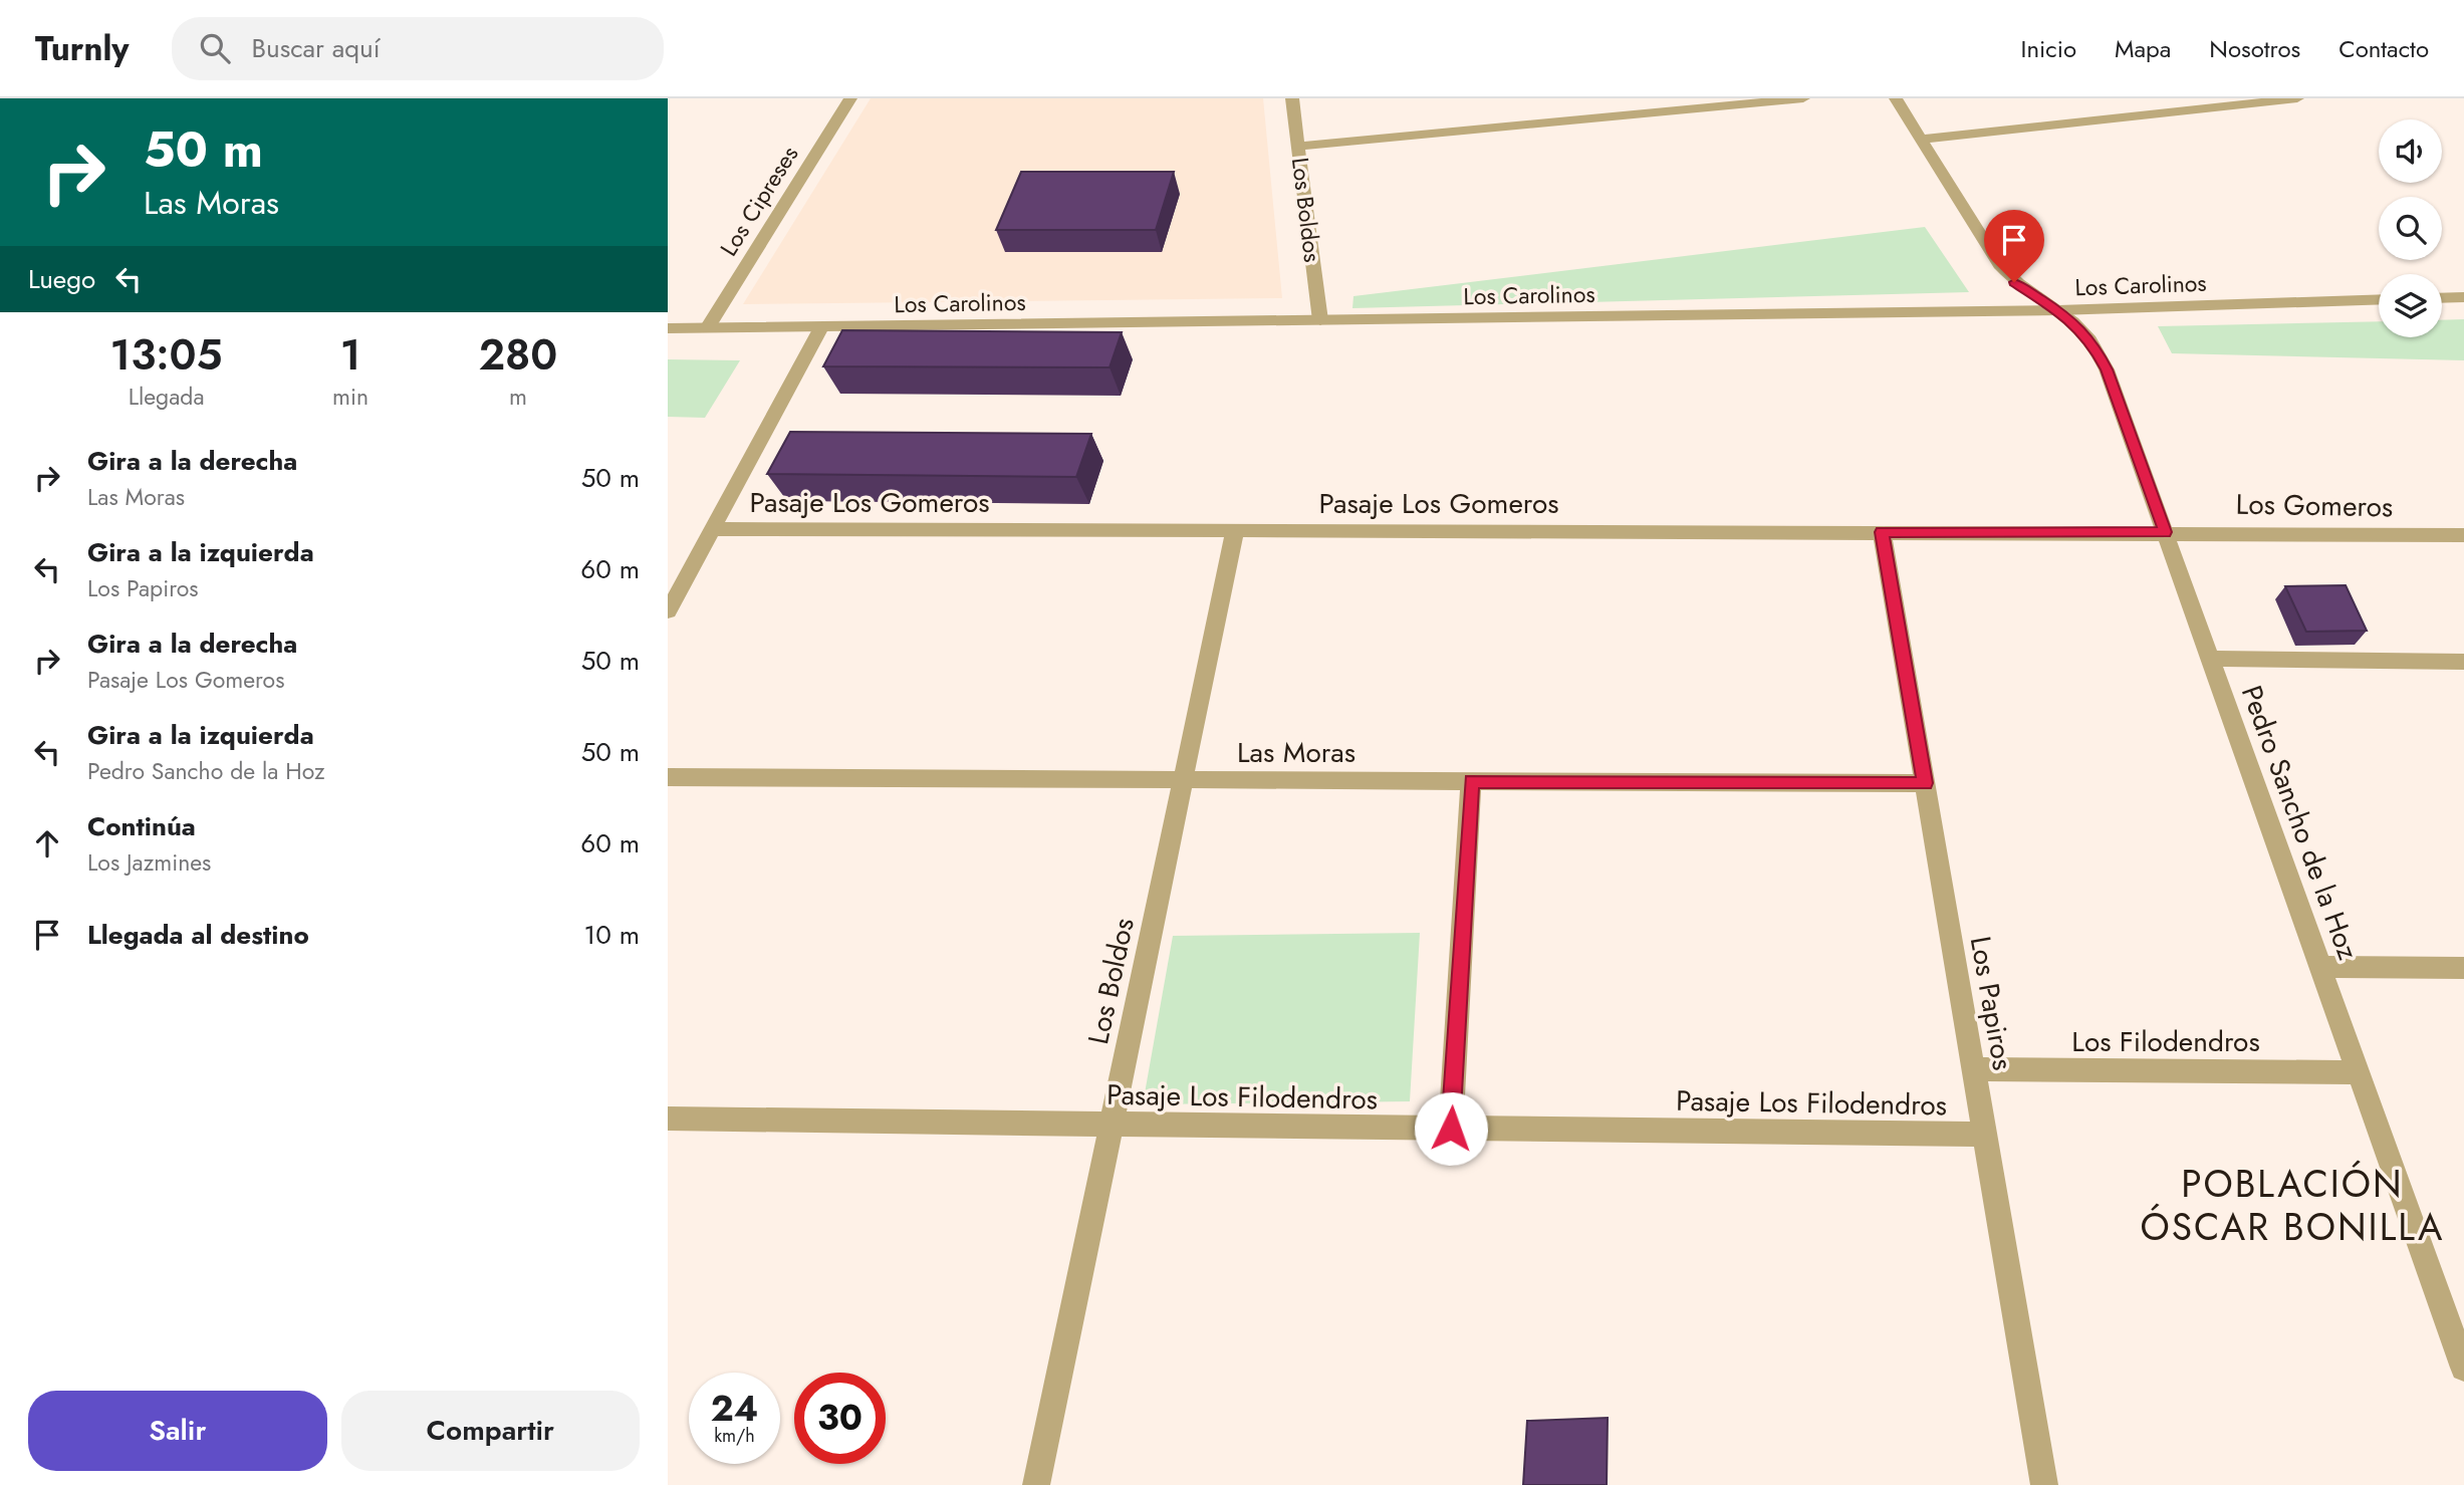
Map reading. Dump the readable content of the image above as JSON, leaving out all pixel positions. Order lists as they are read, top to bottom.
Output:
{
  "streets": {
    "street": [
      "Los Cipreses",
      "Los Boldos",
      "Los Carolinos",
      "Pasaje Los Gomeros",
      "Los Gomeros",
      "Las Moras",
      "Pedro Sancho de la Hoz",
      "Los Papiros",
      "Los Filodendros",
      "Pasaje Los Filodendros"
    ]
  },
  "crossings": [
    ["Los Cipreses", "Los Carolinos"],
    ["Los Boldos", "Los Carolinos"],
    ["Los Boldos", "Pasaje Los Gomeros"],
    ["Los Boldos", "Las Moras"],
    ["Los Boldos", "Pasaje Los Filodendros"],
    ["Los Carolinos", "Pedro Sancho de la Hoz"],
    ["Pasaje Los Gomeros", "Los Gomeros"],
    ["Pasaje Los Gomeros", "Pedro Sancho de la Hoz"],
    ["Pasaje Los Gomeros", "Los Papiros"],
    ["Los Gomeros", "Pedro Sancho de la Hoz"],
    ["Las Moras", "Los Papiros"],
    ["Pedro Sancho de la Hoz", "Los Filodendros"],
    ["Los Papiros", "Los Filodendros"],
    ["Los Papiros", "Pasaje Los Filodendros"]
  ],
  "districts": ["POBLACIÓN ÓSCAR BONILLA"],
  "page": {
    "header": "Turnly",
    "search": "Buscar aquí",
    "nav": [
      "Inicio",
      "Mapa",
      "Nosotros",
      "Contacto"
    ],
    "turn": ["50 m", "Las Moras"],
    "then": "Luego",
    "eta": [
      "13:05",
      "Llegada",
      "1",
      "min",
      "280",
      "m"
    ],
    "list": [
      {
        "name": "Gira a la derecha",
        "note": "Las Moras",
        "value": "50 m"
      },
      {
        "name": "Gira a la izquierda",
        "note": "Los Papiros",
        "value": "60 m"
      },
      {
        "name": "Gira a la derecha",
        "note": "Pasaje Los Gomeros",
        "value": "50 m"
      },
      {
        "name": "Gira a la izquierda",
        "note": "Pedro Sancho de la Hoz",
        "value": "50 m"
      },
      {
        "name": "Continúa",
        "note": "Los Jazmines",
        "value": "60 m"
      },
      {
        "name": "Llegada al destino",
        "value": "10 m"
      }
    ],
    "speed": "24 km/h",
    "limit": "30",
    "buttons": ["Salir", "Compartir"]
  }
}
